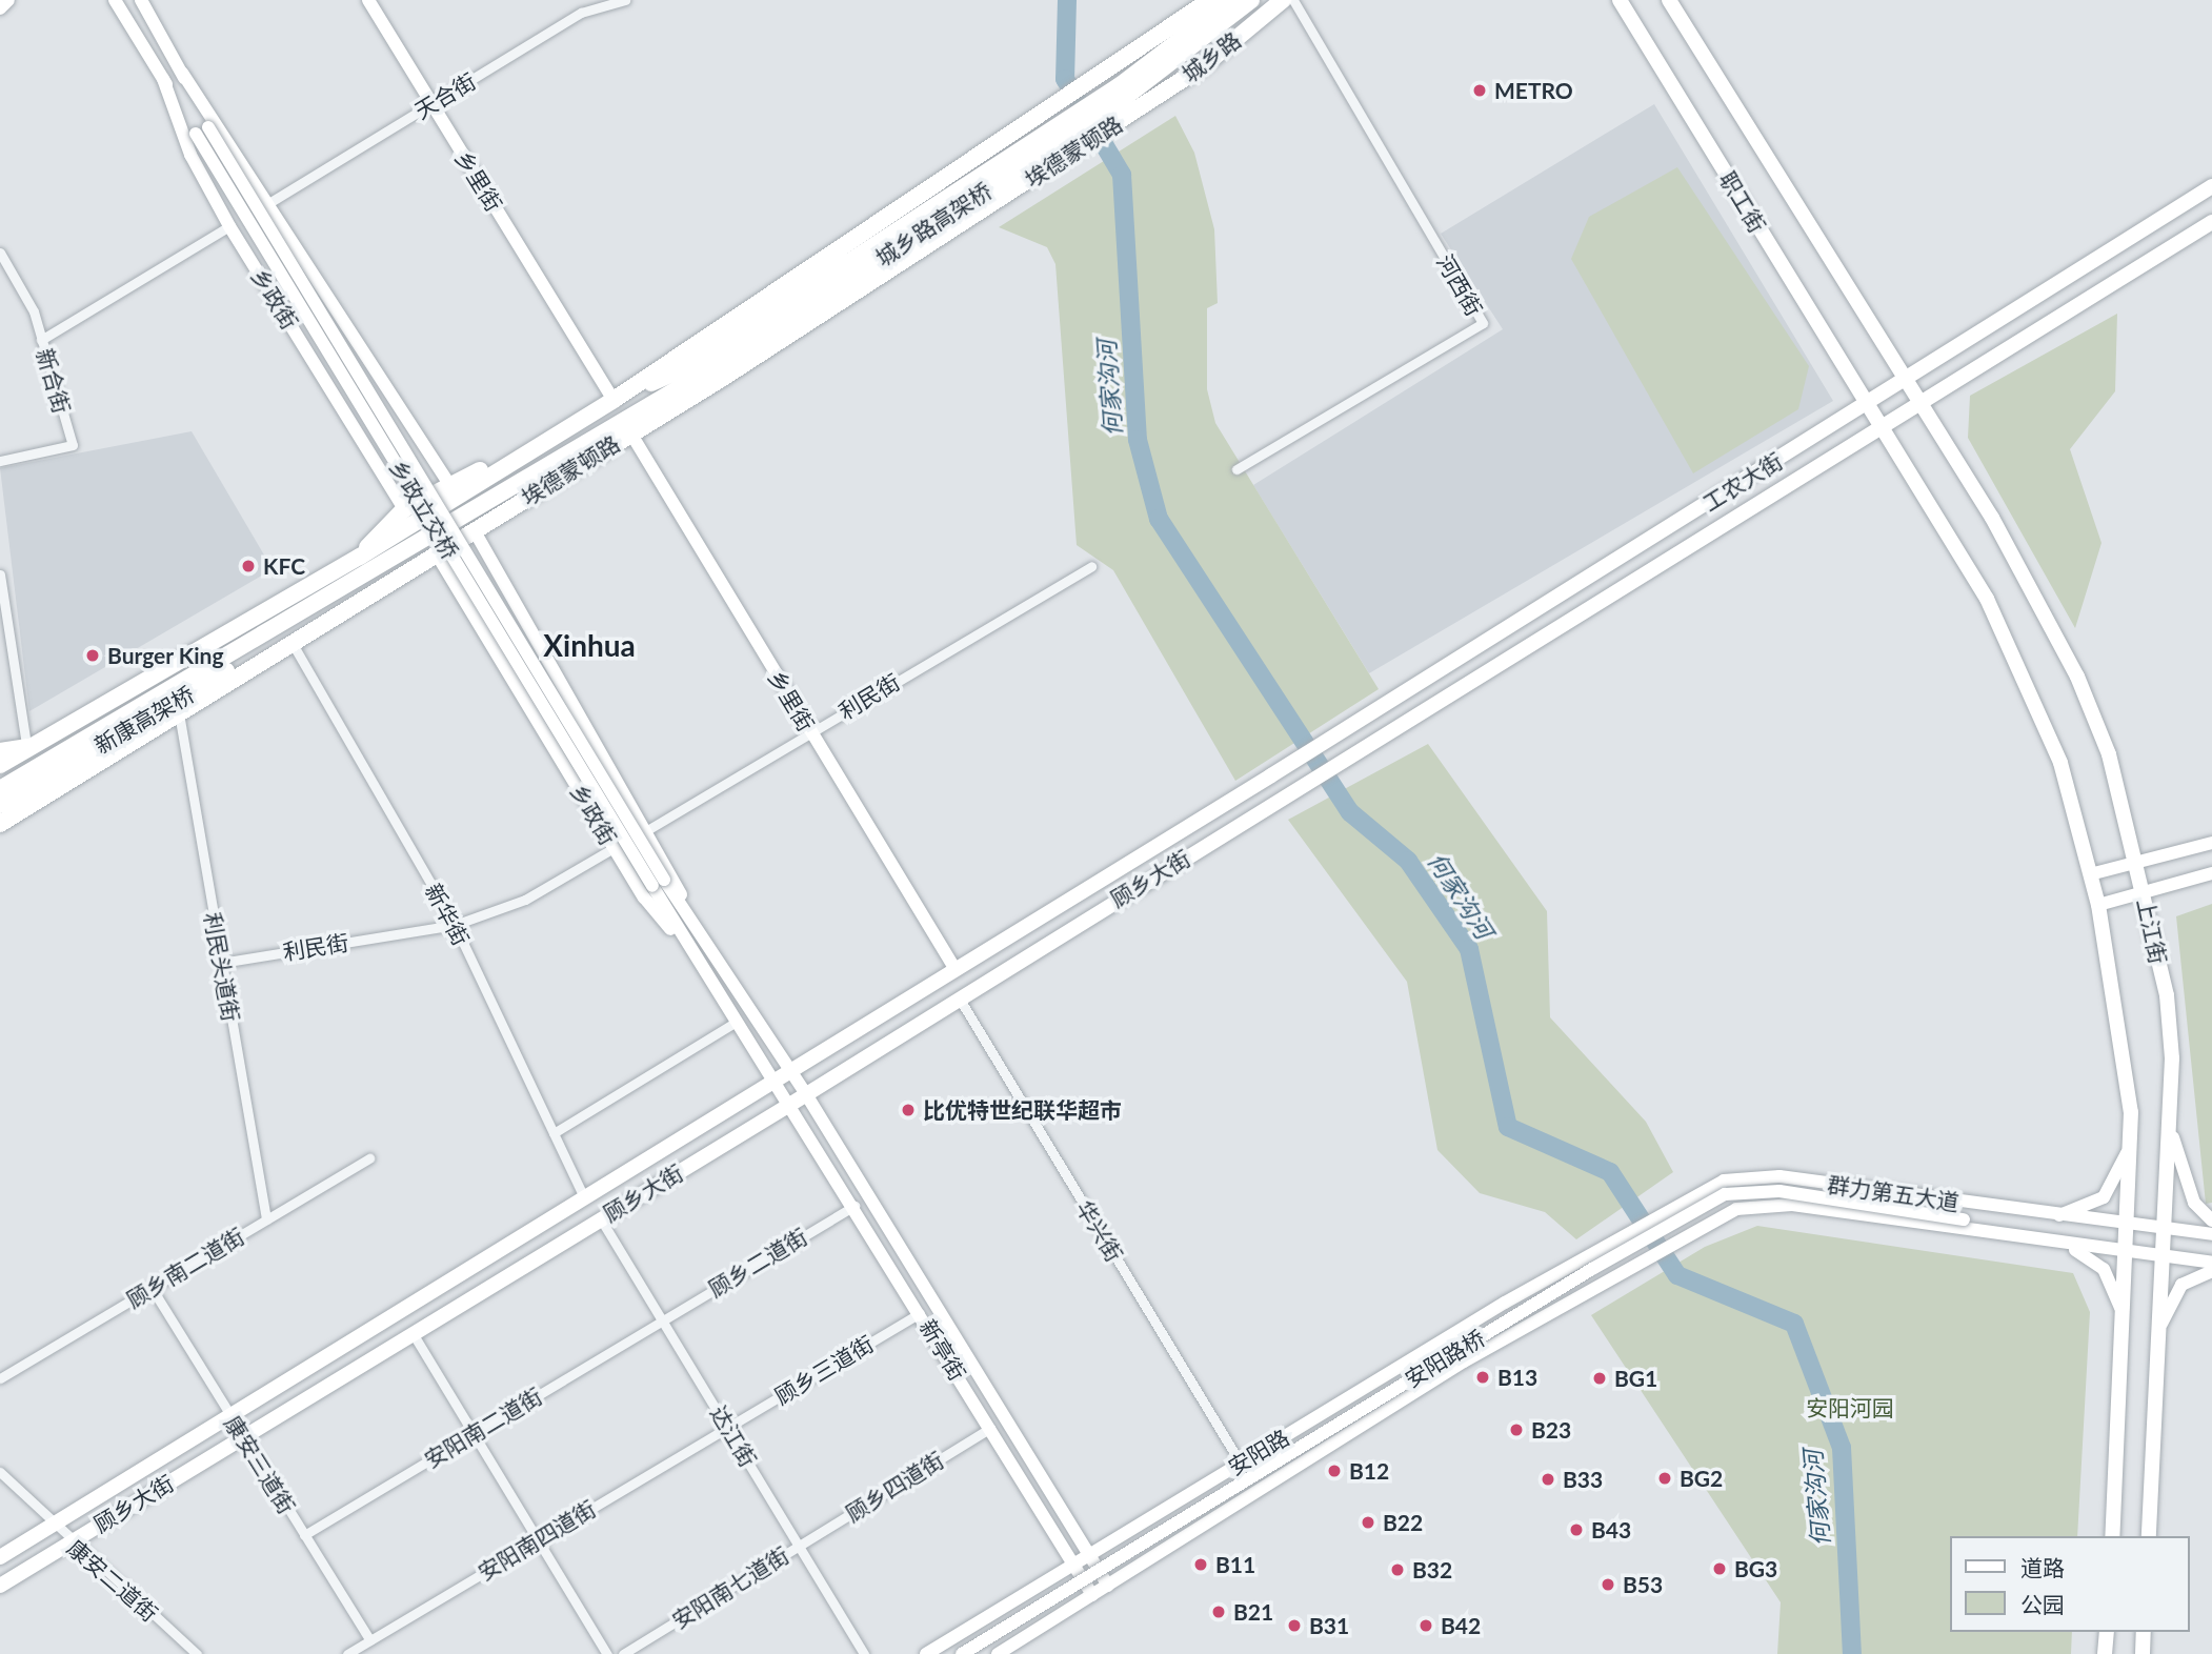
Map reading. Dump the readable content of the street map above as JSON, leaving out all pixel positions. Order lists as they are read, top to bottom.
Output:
{
  "streets": {
    "highway": [
      "城乡路",
      "埃德蒙顿路",
      "城乡路高架桥",
      "新康高架桥"
    ],
    "main road": [
      "乡里街",
      "职工街",
      "乡政街",
      "工农大街",
      "乡政立交桥",
      "顾乡大街",
      "上江街",
      "群力第五大道",
      "新亭街",
      "安阳路桥",
      "安阳路"
    ],
    "street": [
      "天合街",
      "河西街",
      "新合街",
      "利民街",
      "新华街",
      "利民头道街",
      "华兴街",
      "顾乡二道街",
      "顾乡南二道街",
      "顾乡三道街",
      "安阳南二道街",
      "达江街",
      "康安三道街",
      "顾乡四道街",
      "安阳南四道街",
      "康安二道街",
      "安阳南七道街"
    ]
  },
  "crossings": [
    ["城乡路", "埃德蒙顿路"],
    ["天合街", "乡里街"],
    ["埃德蒙顿路", "乡里街"],
    ["埃德蒙顿路", "城乡路高架桥"],
    ["埃德蒙顿路", "乡政街"],
    ["乡里街", "利民街"],
    ["乡里街", "顾乡大街"],
    ["职工街", "工农大街"],
    ["职工街", "上江街"],
    ["乡政街", "乡政立交桥"],
    ["乡政街", "利民街"],
    ["乡政街", "顾乡大街"],
    ["乡政街", "新亭街"],
    ["乡政街", "安阳路"],
    ["工农大街", "顾乡大街"],
    ["工农大街", "上江街"],
    ["利民街", "新华街"],
    ["利民街", "利民头道街"],
    ["新康高架桥", "新华街"],
    ["顾乡大街", "新华街"],
    ["顾乡大街", "华兴街"],
    ["顾乡大街", "新亭街"],
    ["顾乡大街", "达江街"],
    ["顾乡大街", "康安三道街"],
    ["顾乡大街", "康安二道街"],
    ["上江街", "群力第五大道"],
    ["利民头道街", "顾乡南二道街"],
    ["群力第五大道", "安阳路桥"],
    ["群力第五大道", "安阳路"],
    ["华兴街", "安阳路"],
    ["顾乡二道街", "新亭街"],
    ["顾乡二道街", "安阳南二道街"],
    ["顾乡二道街", "达江街"],
    ["顾乡南二道街", "康安三道街"],
    ["新亭街", "顾乡三道街"],
    ["新亭街", "安阳路"],
    ["新亭街", "顾乡四道街"],
    ["顾乡三道街", "达江街"],
    ["顾乡三道街", "安阳南四道街"],
    ["安阳南二道街", "达江街"],
    ["安阳南二道街", "康安三道街"],
    ["达江街", "顾乡四道街"],
    ["达江街", "安阳南四道街"],
    ["达江街", "安阳南七道街"],
    ["康安三道街", "安阳南四道街"],
    ["顾乡四道街", "安阳南七道街"]
  ],
  "districts": ["Xinhua"],
  "water": ["何家沟河"],
  "parks": ["安阳河园"],
  "places": [
    "METRO",
    "KFC",
    "Burger King",
    "比优特世纪联华超市",
    "B13",
    "BG1",
    "B23",
    "B12",
    "BG2",
    "B33",
    "B22",
    "B43",
    "B11",
    "BG3",
    "B32",
    "B53",
    "B21",
    "B31",
    "B42"
  ],
  "legend": ["道路", "公园"]
}
